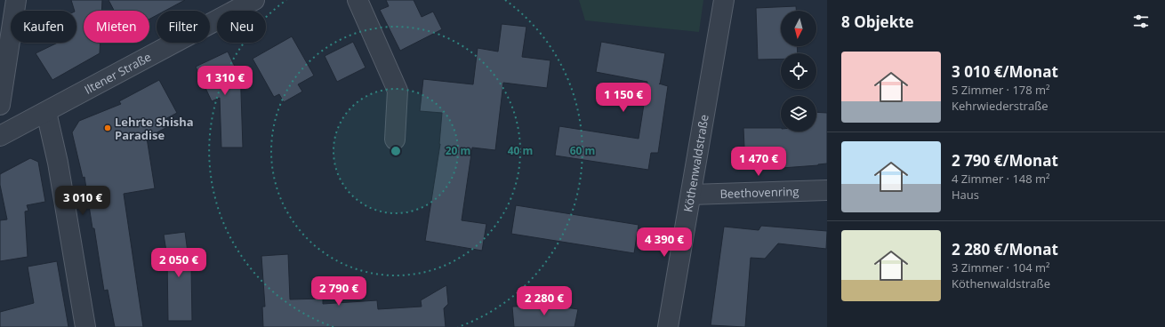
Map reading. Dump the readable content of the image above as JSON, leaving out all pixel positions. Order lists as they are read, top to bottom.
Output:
{
  "streets": {
    "street": ["Iltener Straße", "Köthenwaldstraße", "Beethovenring"]
  },
  "crossings": [
    ["Köthenwaldstraße", "Beethovenring"]
  ],
  "places": ["Lehrte Shisha Paradise"],
  "north": "bottom",
  "page": {
    "heading": "8 Objekte",
    "chip": [
      "Kaufen",
      "Mieten",
      "Filter",
      "Neu"
    ],
    "list": [
      {
        "name": "3 010 €/Monat",
        "note": "5 Zimmer · 178 m² · Kehrwiederstraße"
      },
      {
        "name": "2 790 €/Monat",
        "note": "4 Zimmer · 148 m² · Haus"
      },
      {
        "name": "2 280 €/Monat",
        "note": "3 Zimmer · 104 m² · Köthenwaldstraße"
      }
    ],
    "price": [
      "1 310 €",
      "1 150 €",
      "1 470 €",
      "3 010 €",
      "4 390 €",
      "2 050 €",
      "2 790 €",
      "2 280 €"
    ]
  },
  "rings": ["20 m", "40 m", "60 m"]
}
